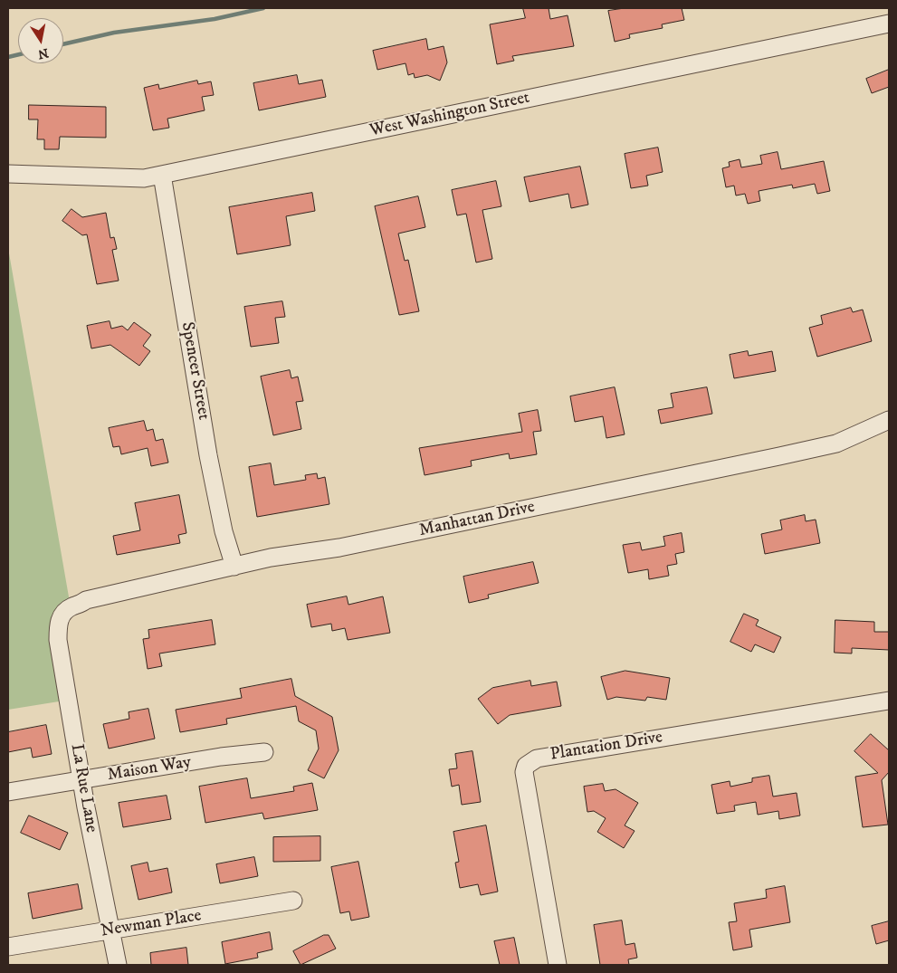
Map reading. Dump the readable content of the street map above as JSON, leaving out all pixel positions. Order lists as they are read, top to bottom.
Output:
{
  "streets": {
    "street": [
      "West Washington Street",
      "Spencer Street",
      "Manhattan Drive",
      "Plantation Drive",
      "Maison Way",
      "La Rue Lane",
      "Newman Place"
    ]
  },
  "crossings": [
    ["West Washington Street", "Spencer Street"],
    ["Spencer Street", "Manhattan Drive"],
    ["Manhattan Drive", "La Rue Lane"],
    ["Maison Way", "La Rue Lane"],
    ["La Rue Lane", "Newman Place"]
  ],
  "north": "bottom"
}
